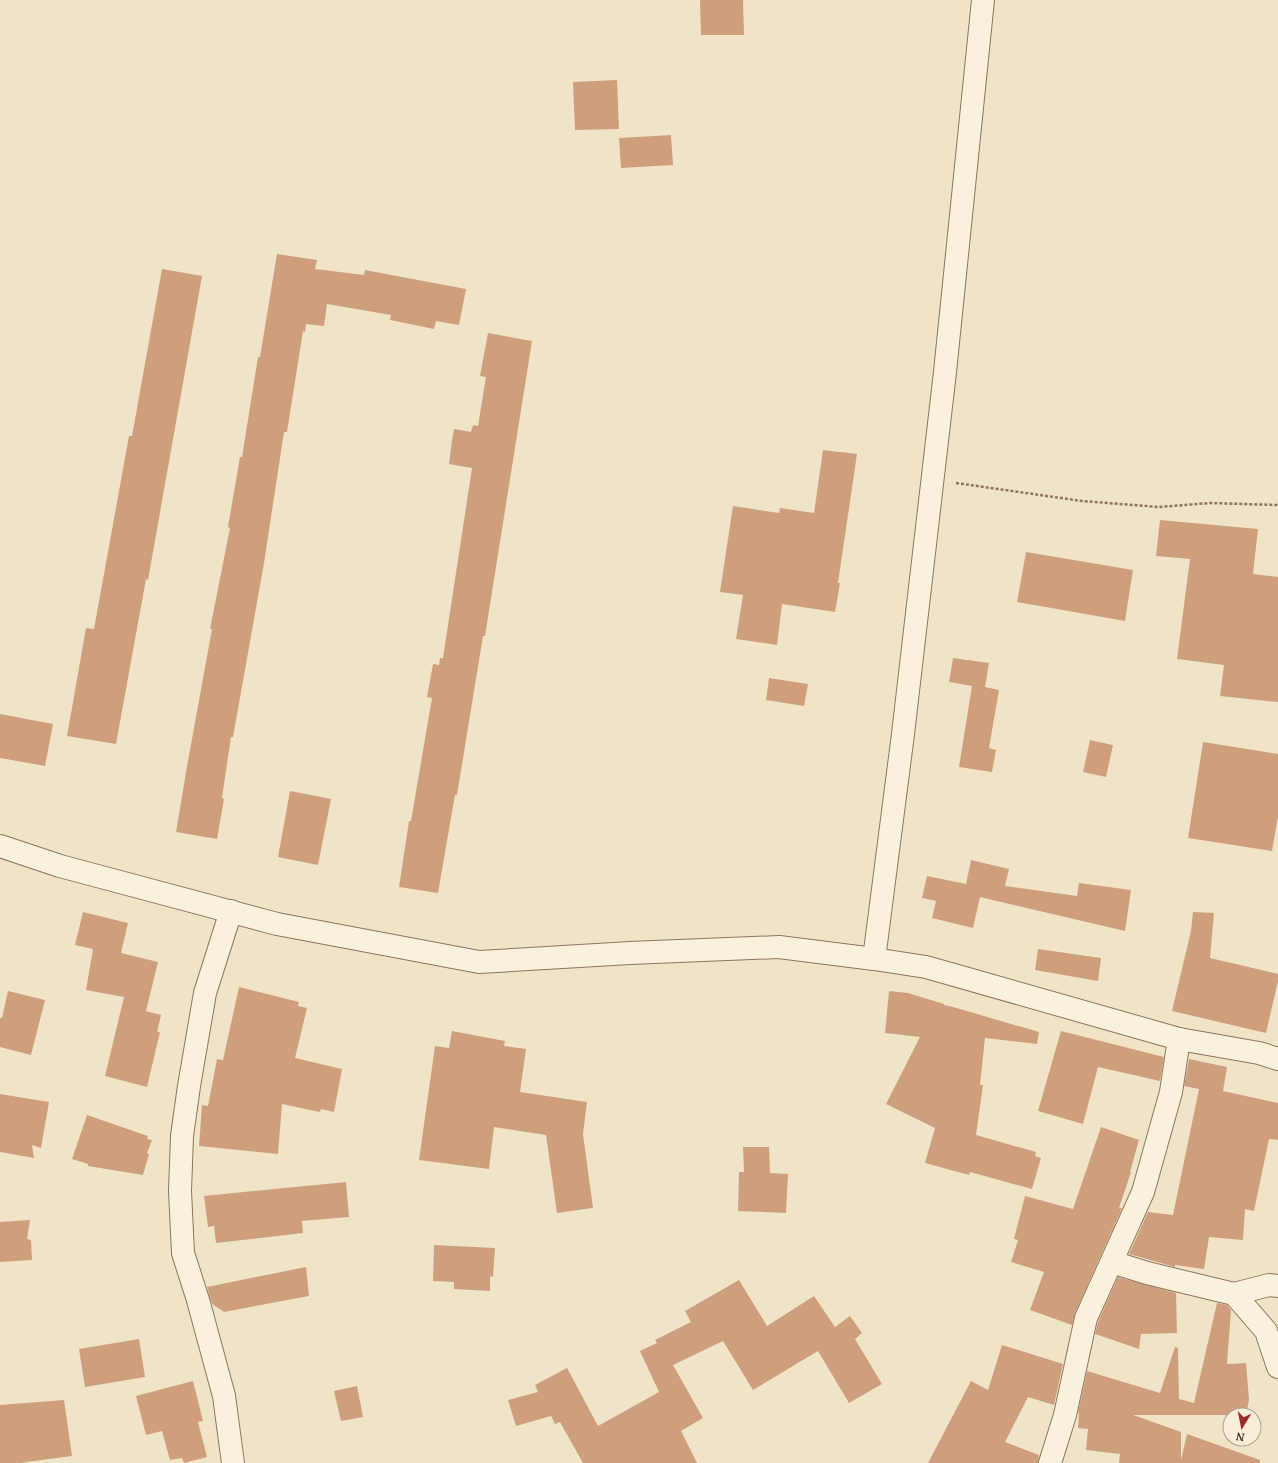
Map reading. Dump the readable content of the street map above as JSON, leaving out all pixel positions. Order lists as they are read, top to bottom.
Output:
{
  "north": "bottom"
}
